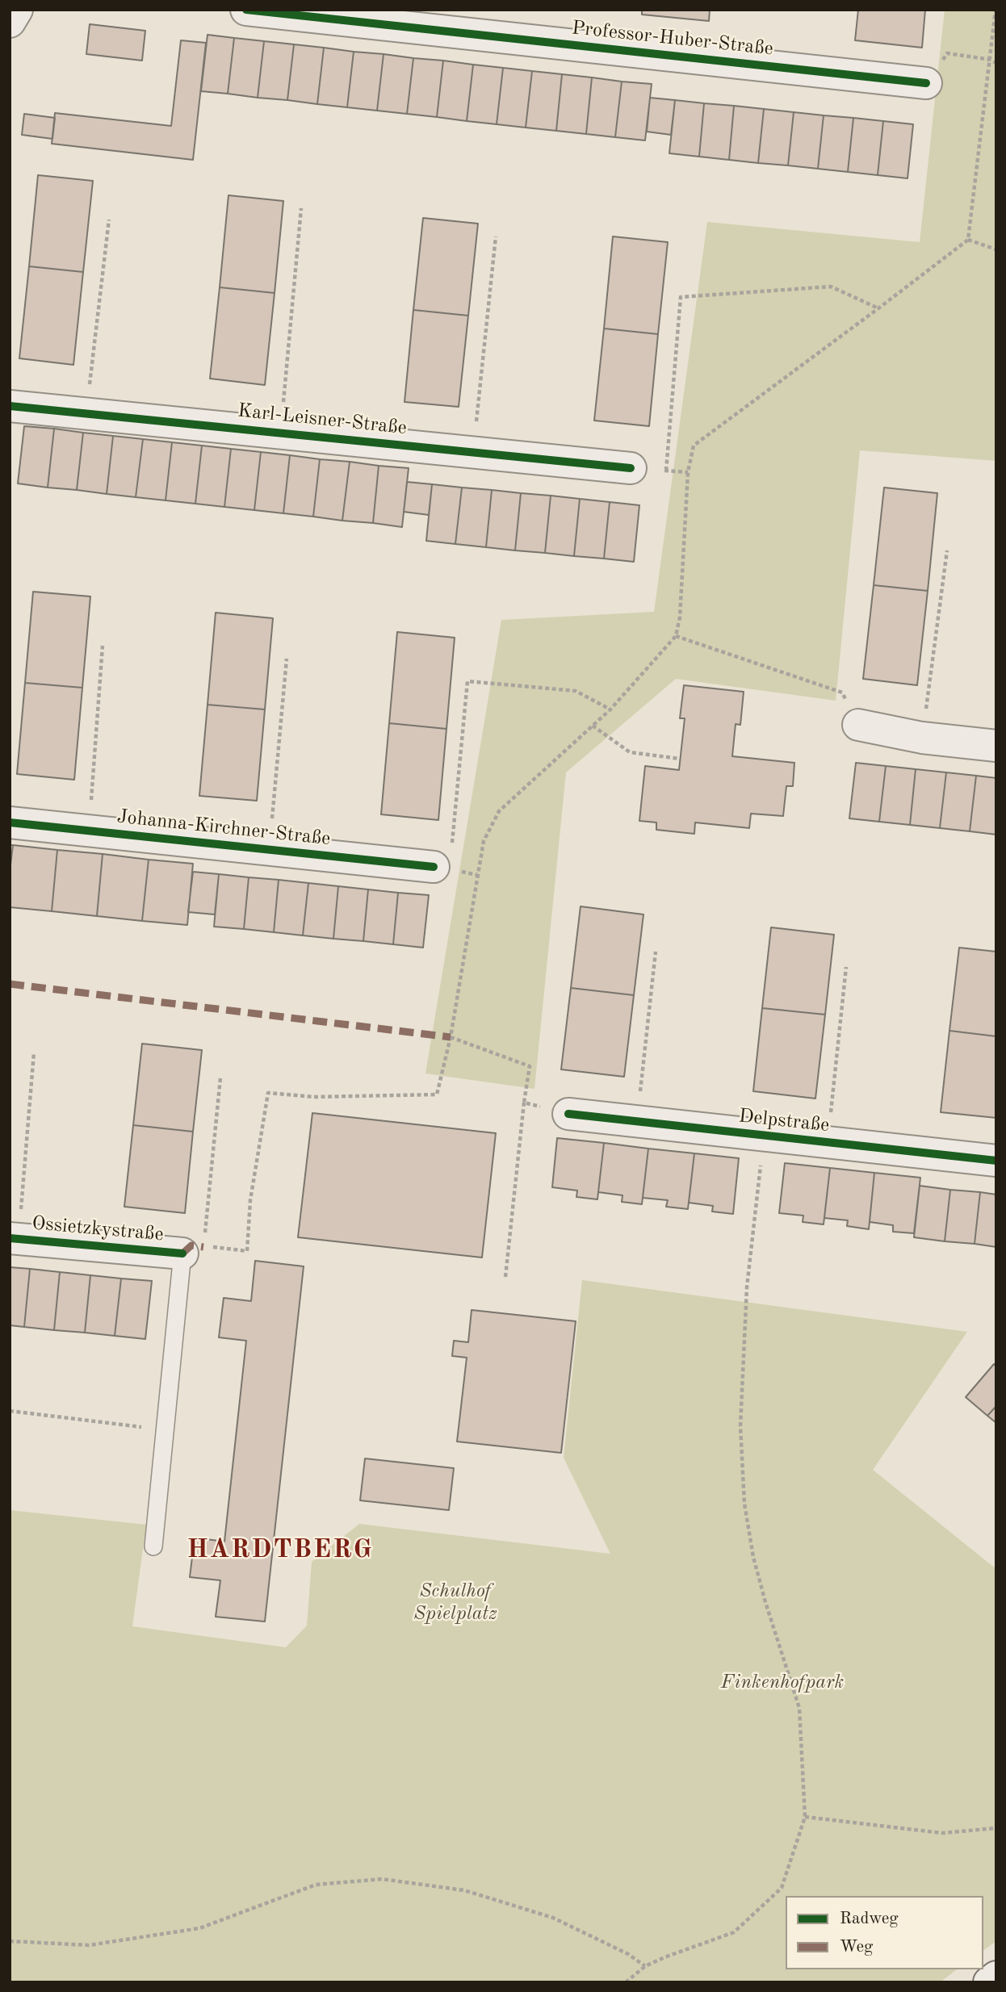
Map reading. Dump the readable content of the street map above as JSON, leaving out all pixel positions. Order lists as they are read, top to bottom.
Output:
{
  "streets": {
    "street": [
      "Professor-Huber-Straße",
      "Karl-Leisner-Straße",
      "Johanna-Kirchner-Straße",
      "Delpstraße",
      "Ossietzkystraße"
    ]
  },
  "districts": ["HARDTBERG"],
  "parks": ["Schulhof Spielplatz", "Finkenhofpark"],
  "legend": ["Radweg", "Weg"]
}
